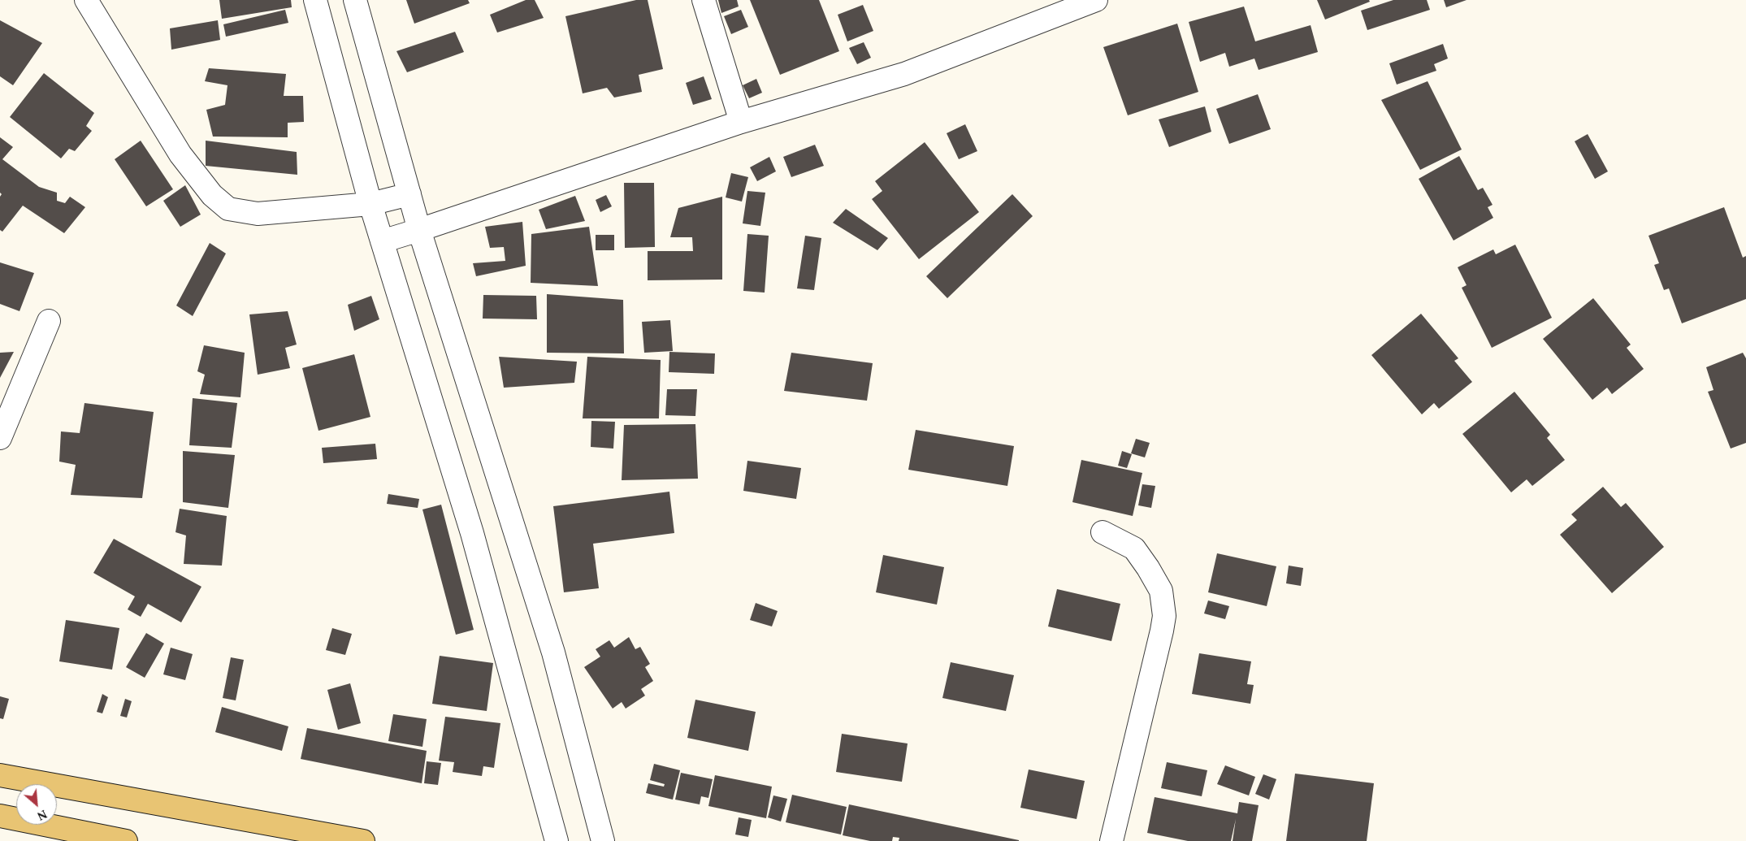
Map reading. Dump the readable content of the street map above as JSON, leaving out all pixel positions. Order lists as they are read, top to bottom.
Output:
{
  "north": "bottom right"
}
